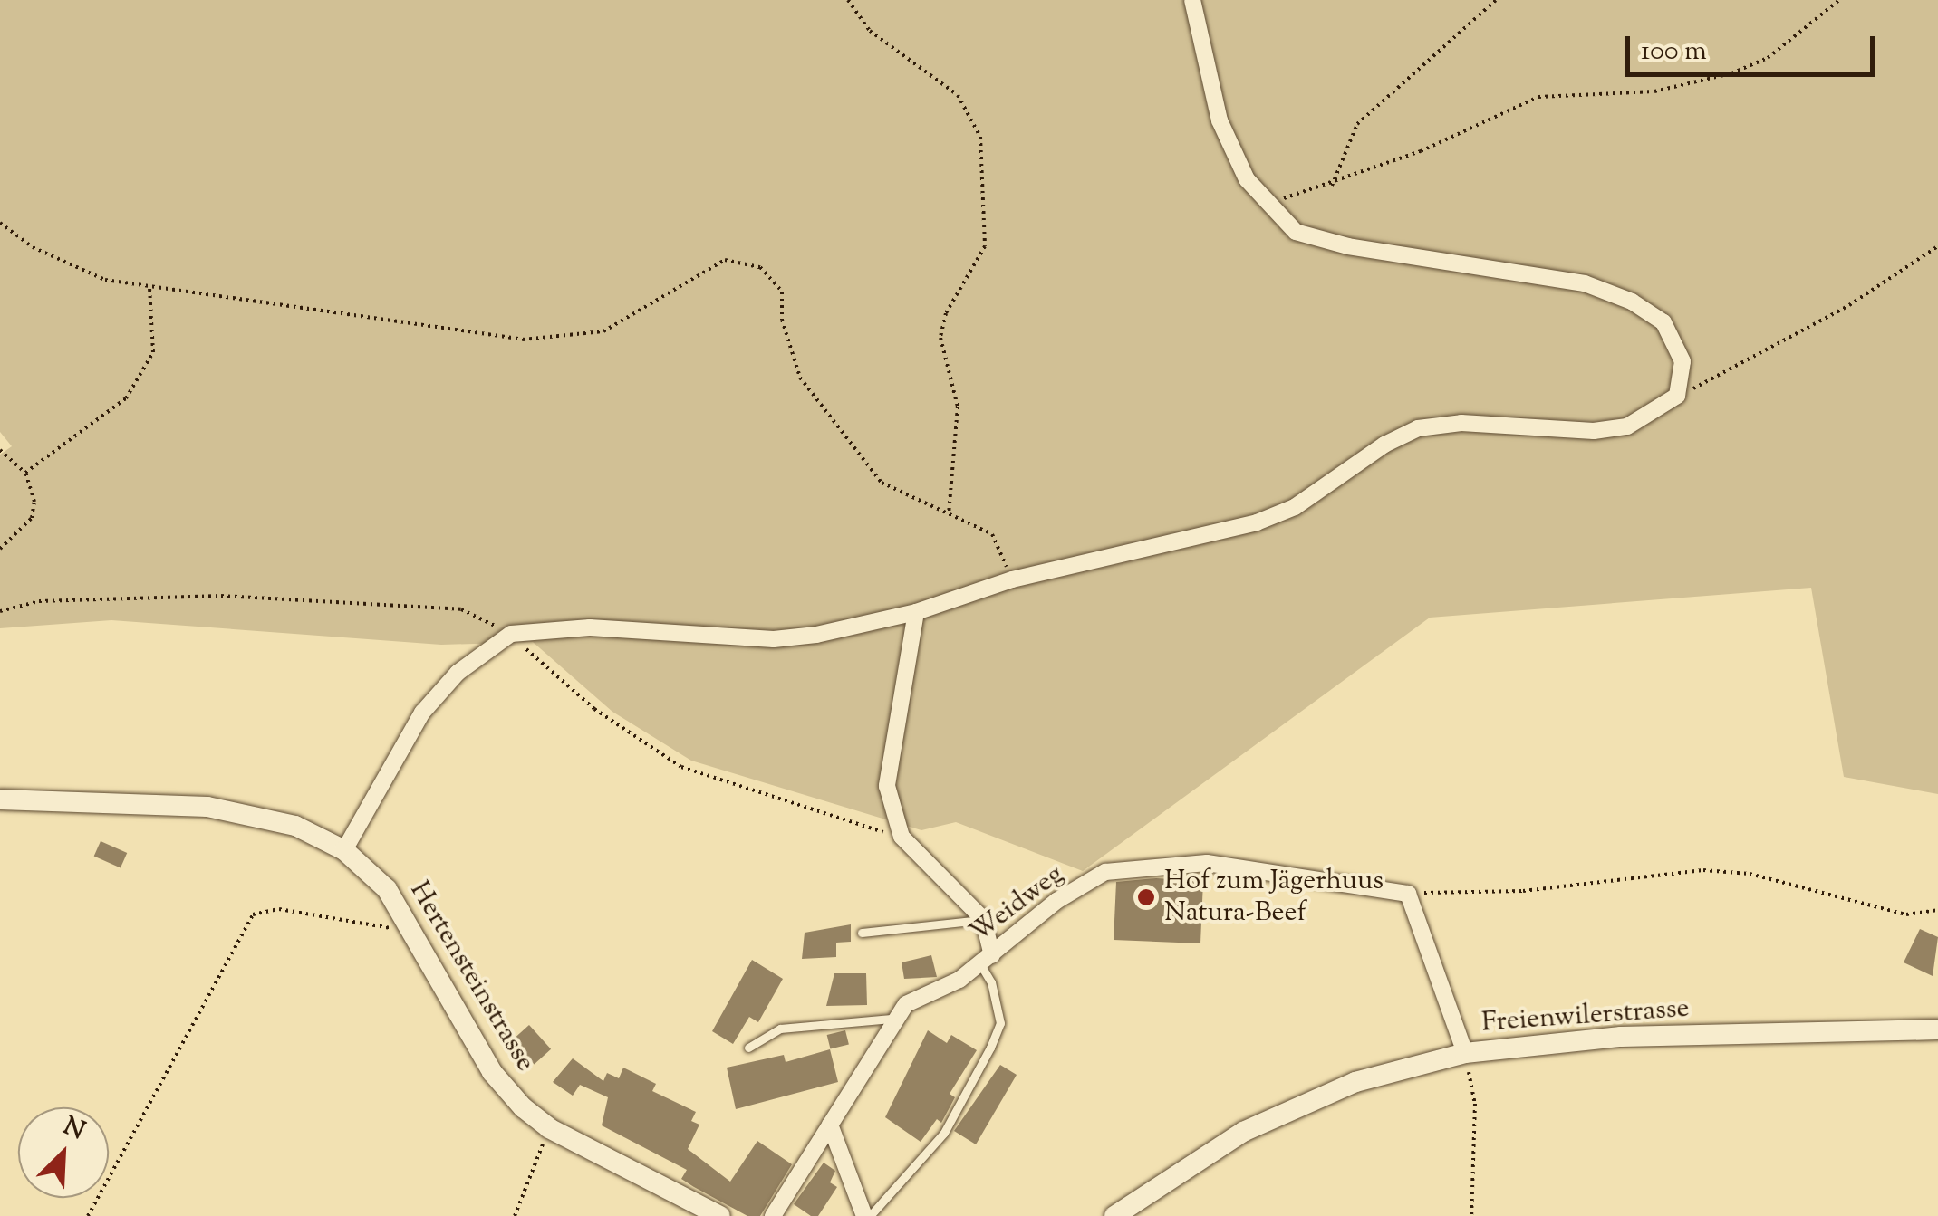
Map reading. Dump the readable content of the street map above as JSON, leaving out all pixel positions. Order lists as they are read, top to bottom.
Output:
{
  "streets": {
    "street": ["Weidweg", "Hertensteinstrasse", "Freienwilerstrasse"]
  },
  "places": ["Hof zum Jägerhuus Natura-Beef"],
  "scale_bar": "100 m",
  "north": "top right"
}
